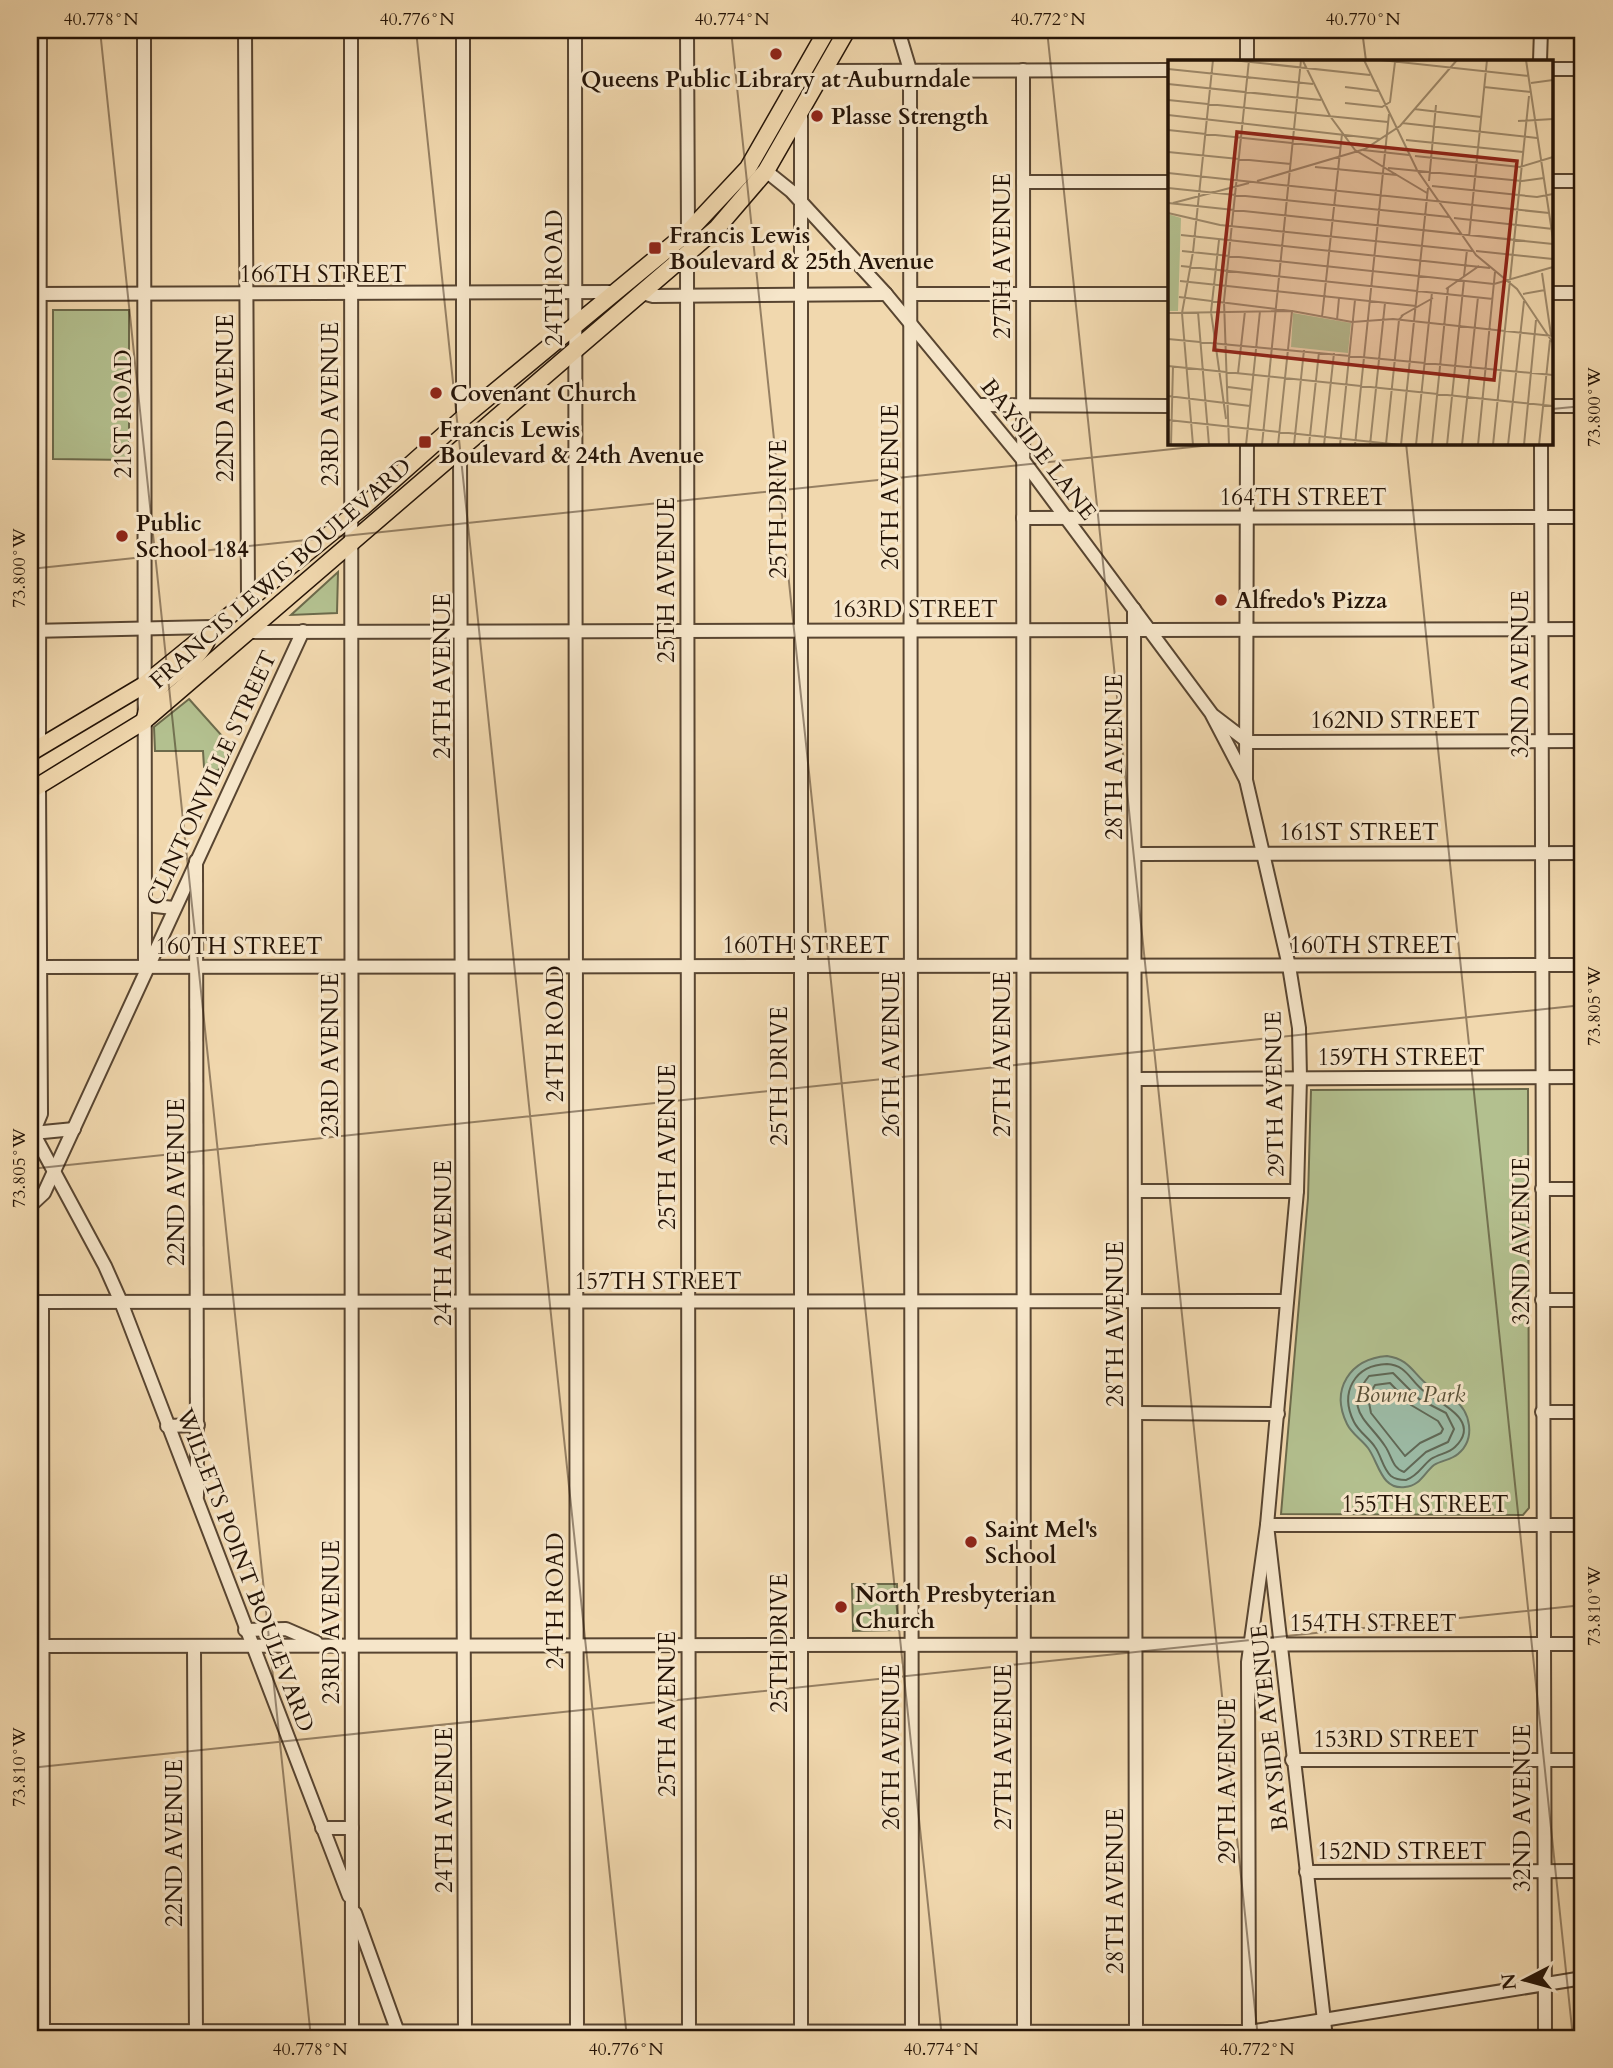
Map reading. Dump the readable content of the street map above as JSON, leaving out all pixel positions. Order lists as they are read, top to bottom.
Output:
{
  "streets": {
    "main road": ["FRANCIS LEWIS BOULEVARD"],
    "street": [
      "27TH AVENUE",
      "166TH STREET",
      "24TH ROAD",
      "22ND AVENUE",
      "23RD AVENUE",
      "21ST ROAD",
      "BAYSIDE LANE",
      "26TH AVENUE",
      "164TH STREET",
      "25TH DRIVE",
      "25TH AVENUE",
      "163RD STREET",
      "32ND AVENUE",
      "24TH AVENUE",
      "162ND STREET",
      "28TH AVENUE",
      "CLINTONVILLE STREET",
      "161ST STREET",
      "160TH STREET",
      "159TH STREET",
      "29TH AVENUE",
      "157TH STREET",
      "155TH STREET",
      "WILLETS POINT BOULEVARD",
      "154TH STREET",
      "BAYSIDE AVENUE",
      "153RD STREET",
      "152ND STREET"
    ]
  },
  "crossings": [
    ["27TH AVENUE", "BAYSIDE LANE"],
    ["27TH AVENUE", "164TH STREET"],
    ["27TH AVENUE", "163RD STREET"],
    ["27TH AVENUE", "160TH STREET"],
    ["27TH AVENUE", "157TH STREET"],
    ["27TH AVENUE", "154TH STREET"],
    ["166TH STREET", "24TH ROAD"],
    ["166TH STREET", "22ND AVENUE"],
    ["166TH STREET", "23RD AVENUE"],
    ["166TH STREET", "21ST ROAD"],
    ["166TH STREET", "FRANCIS LEWIS BOULEVARD"],
    ["24TH ROAD", "FRANCIS LEWIS BOULEVARD"],
    ["24TH ROAD", "163RD STREET"],
    ["24TH ROAD", "160TH STREET"],
    ["24TH ROAD", "157TH STREET"],
    ["24TH ROAD", "154TH STREET"],
    ["22ND AVENUE", "FRANCIS LEWIS BOULEVARD"],
    ["22ND AVENUE", "CLINTONVILLE STREET"],
    ["22ND AVENUE", "160TH STREET"],
    ["22ND AVENUE", "157TH STREET"],
    ["22ND AVENUE", "WILLETS POINT BOULEVARD"],
    ["22ND AVENUE", "154TH STREET"],
    ["23RD AVENUE", "FRANCIS LEWIS BOULEVARD"],
    ["23RD AVENUE", "163RD STREET"],
    ["23RD AVENUE", "160TH STREET"],
    ["23RD AVENUE", "157TH STREET"],
    ["23RD AVENUE", "WILLETS POINT BOULEVARD"],
    ["23RD AVENUE", "154TH STREET"],
    ["21ST ROAD", "FRANCIS LEWIS BOULEVARD"],
    ["21ST ROAD", "CLINTONVILLE STREET"],
    ["21ST ROAD", "160TH STREET"],
    ["BAYSIDE LANE", "26TH AVENUE"],
    ["BAYSIDE LANE", "164TH STREET"],
    ["BAYSIDE LANE", "25TH DRIVE"],
    ["BAYSIDE LANE", "FRANCIS LEWIS BOULEVARD"],
    ["BAYSIDE LANE", "163RD STREET"],
    ["BAYSIDE LANE", "28TH AVENUE"],
    ["BAYSIDE LANE", "29TH AVENUE"],
    ["26TH AVENUE", "163RD STREET"],
    ["26TH AVENUE", "160TH STREET"],
    ["26TH AVENUE", "157TH STREET"],
    ["26TH AVENUE", "154TH STREET"],
    ["164TH STREET", "32ND AVENUE"],
    ["164TH STREET", "29TH AVENUE"],
    ["25TH DRIVE", "FRANCIS LEWIS BOULEVARD"],
    ["25TH DRIVE", "163RD STREET"],
    ["25TH DRIVE", "160TH STREET"],
    ["25TH DRIVE", "157TH STREET"],
    ["25TH DRIVE", "154TH STREET"],
    ["FRANCIS LEWIS BOULEVARD", "25TH AVENUE"],
    ["FRANCIS LEWIS BOULEVARD", "163RD STREET"],
    ["FRANCIS LEWIS BOULEVARD", "24TH AVENUE"],
    ["25TH AVENUE", "163RD STREET"],
    ["25TH AVENUE", "160TH STREET"],
    ["25TH AVENUE", "157TH STREET"],
    ["25TH AVENUE", "154TH STREET"],
    ["163RD STREET", "32ND AVENUE"],
    ["163RD STREET", "24TH AVENUE"],
    ["163RD STREET", "28TH AVENUE"],
    ["163RD STREET", "CLINTONVILLE STREET"],
    ["163RD STREET", "29TH AVENUE"],
    ["32ND AVENUE", "162ND STREET"],
    ["32ND AVENUE", "161ST STREET"],
    ["32ND AVENUE", "160TH STREET"],
    ["32ND AVENUE", "159TH STREET"],
    ["32ND AVENUE", "155TH STREET"],
    ["32ND AVENUE", "154TH STREET"],
    ["32ND AVENUE", "153RD STREET"],
    ["32ND AVENUE", "152ND STREET"],
    ["24TH AVENUE", "160TH STREET"],
    ["24TH AVENUE", "157TH STREET"],
    ["24TH AVENUE", "154TH STREET"],
    ["162ND STREET", "29TH AVENUE"],
    ["28TH AVENUE", "161ST STREET"],
    ["28TH AVENUE", "160TH STREET"],
    ["28TH AVENUE", "159TH STREET"],
    ["28TH AVENUE", "157TH STREET"],
    ["28TH AVENUE", "154TH STREET"],
    ["CLINTONVILLE STREET", "160TH STREET"],
    ["CLINTONVILLE STREET", "WILLETS POINT BOULEVARD"],
    ["161ST STREET", "29TH AVENUE"],
    ["160TH STREET", "29TH AVENUE"],
    ["159TH STREET", "29TH AVENUE"],
    ["29TH AVENUE", "157TH STREET"],
    ["29TH AVENUE", "155TH STREET"],
    ["29TH AVENUE", "154TH STREET"],
    ["29TH AVENUE", "BAYSIDE AVENUE"],
    ["157TH STREET", "WILLETS POINT BOULEVARD"],
    ["155TH STREET", "BAYSIDE AVENUE"],
    ["WILLETS POINT BOULEVARD", "154TH STREET"],
    ["154TH STREET", "BAYSIDE AVENUE"],
    ["BAYSIDE AVENUE", "153RD STREET"],
    ["BAYSIDE AVENUE", "152ND STREET"]
  ],
  "parks": ["Bowne Park"],
  "places": {
    "other": [
      "Queens Public Library at Auburndale",
      "Plasse Strength",
      "Covenant Church",
      "Public School 184",
      "Alfredo's Pizza",
      "Saint Mel's School",
      "North Presbyterian Church"
    ],
    "transit": ["Francis Lewis Boulevard & 25th Avenue", "Francis Lewis Boulevard & 24th Avenue"]
  },
  "north": "left",
  "coordinates": [
    "40.778°N",
    "40.776°N",
    "40.774°N",
    "40.772°N",
    "40.770°N",
    "73.800°W",
    "73.805°W",
    "73.810°W"
  ]
}
